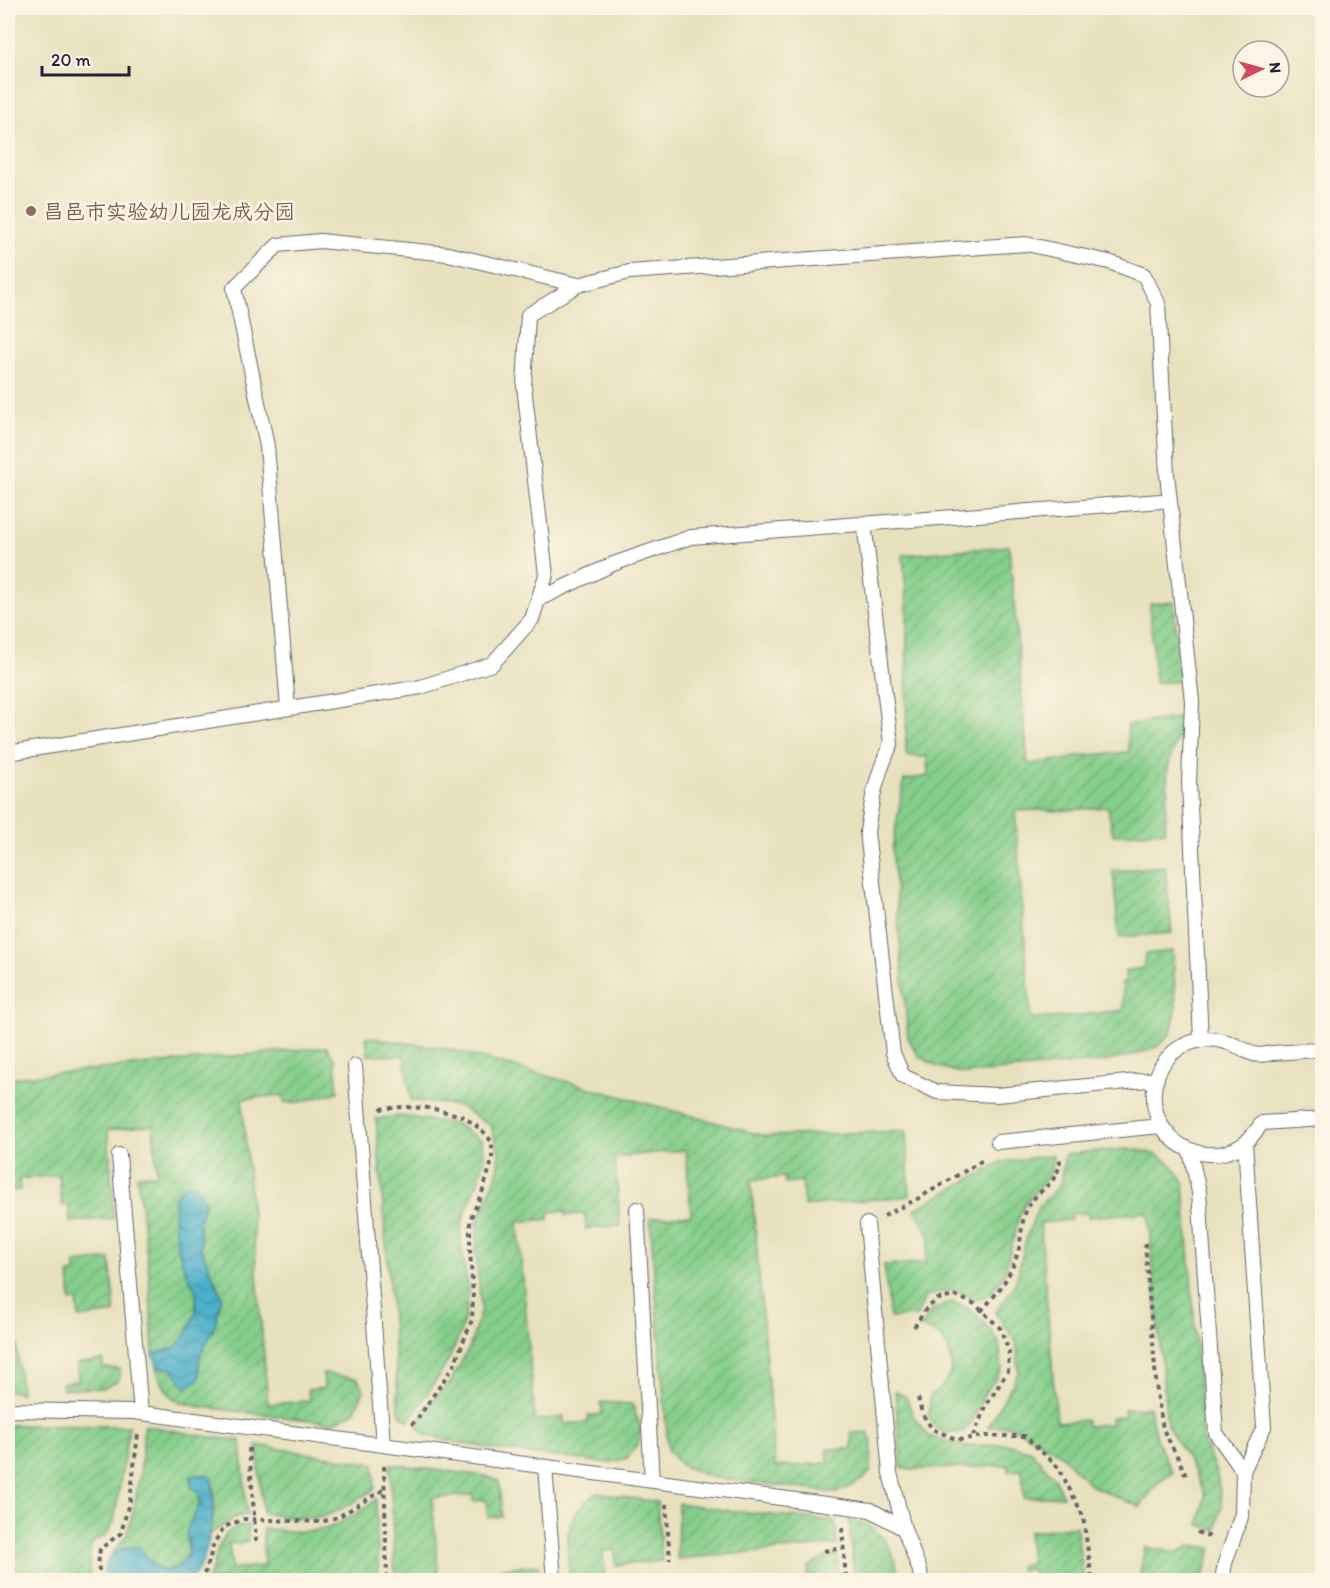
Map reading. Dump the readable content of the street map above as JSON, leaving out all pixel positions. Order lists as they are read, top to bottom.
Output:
{
  "places": ["昌邑市实验幼儿园龙成分园"],
  "scale_bar": "20 m",
  "north": "right"
}
